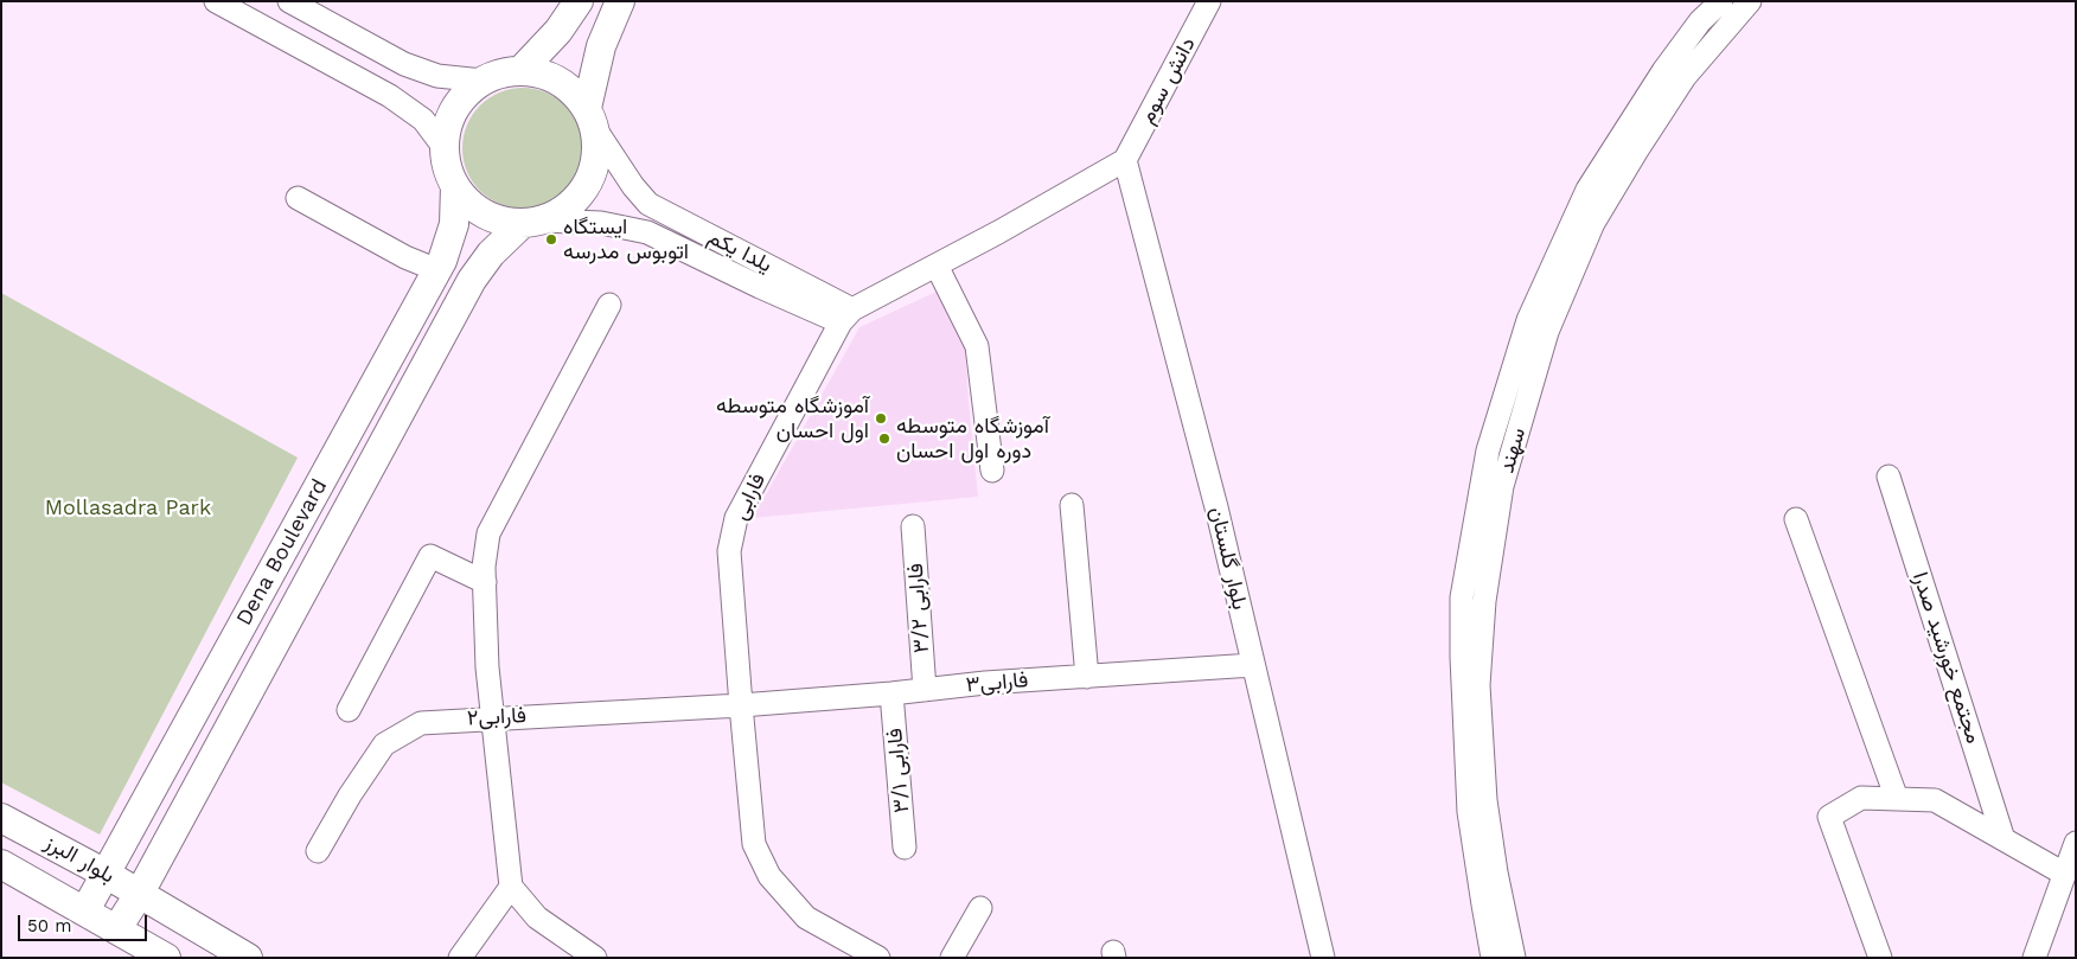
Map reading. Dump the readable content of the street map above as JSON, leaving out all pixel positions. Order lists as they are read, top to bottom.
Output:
{
  "streets": {
    "main road": ["Dena Boulevard", "بلوار البرز"],
    "street": [
      "دانش سوم",
      "یلدا یکم",
      "سهند",
      "فارابی",
      "بلوار گلستان",
      "فارابی ۳/۲",
      "مجتمع خورشید صدرا",
      "فارابی۳",
      "فارابی۲",
      "فارابی ۳/۱"
    ]
  },
  "crossings": [
    ["دانش سوم", "بلوار گلستان"],
    ["یلدا یکم", "فارابی"],
    ["یلدا یکم", "Dena Boulevard"],
    ["فارابی", "فارابی۳"],
    ["فارابی", "فارابی۲"],
    ["Dena Boulevard", "بلوار البرز"],
    ["بلوار گلستان", "فارابی۳"],
    ["فارابی ۳/۲", "فارابی۳"],
    ["فارابی۳", "فارابی۲"],
    ["فارابی۳", "فارابی ۳/۱"]
  ],
  "parks": ["Mollasadra Park"],
  "places": ["ایستگاه اتوبوس مدرسه", "آموزشگاه متوسطه اول احسان", "آموزشگاه متوسطه دوره اول احسان"],
  "scale_bar": "50 m"
}
